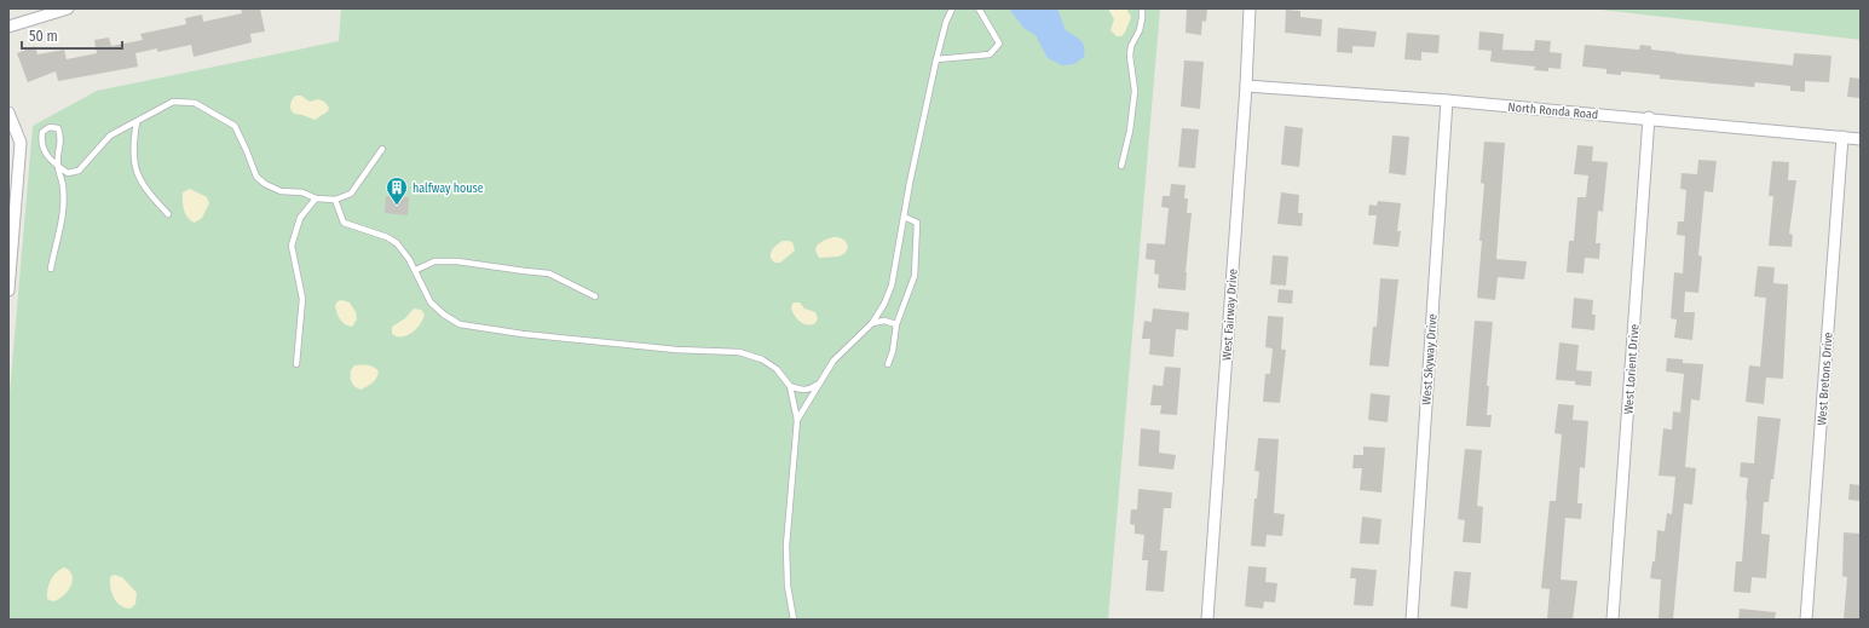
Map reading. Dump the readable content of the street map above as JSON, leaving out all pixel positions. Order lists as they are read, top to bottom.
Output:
{
  "streets": {
    "street": [
      "North Ronda Road",
      "West Fairway Drive",
      "West Skyway Drive",
      "West Lorient Drive",
      "West Bretons Drive"
    ]
  },
  "crossings": [
    ["North Ronda Road", "West Fairway Drive"],
    ["North Ronda Road", "West Skyway Drive"],
    ["North Ronda Road", "West Lorient Drive"],
    ["North Ronda Road", "West Bretons Drive"]
  ],
  "places": {
    "building": ["halfway house"]
  },
  "scale_bar": "50 m"
}
